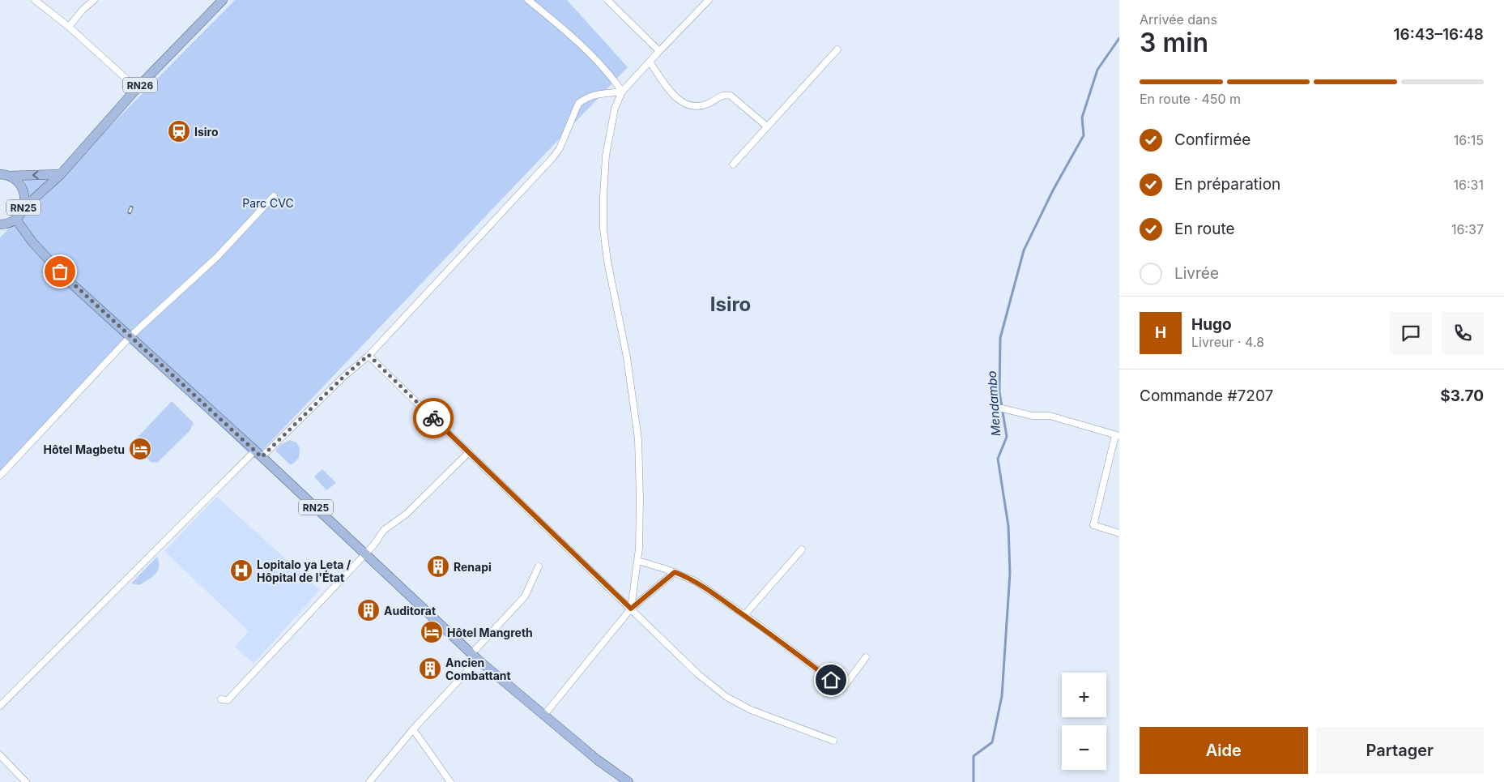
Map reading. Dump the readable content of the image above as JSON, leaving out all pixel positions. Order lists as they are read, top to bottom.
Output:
{
  "streets": {
    "main road": ["RN26", "RN25"]
  },
  "crossings": [
    ["RN26", "RN25"]
  ],
  "districts": ["Isiro"],
  "water": ["Mendambo"],
  "parks": ["Parc CVC"],
  "places": {
    "station": ["Isiro"],
    "hotel": ["Hôtel Magbetu", "Hôtel Mangreth"],
    "building": ["Renapi", "Auditorat", "Ancien Combattant"],
    "hospital": ["Lopitalo ya Leta / Hôpital de l'État"]
  },
  "page": {
    "heading": ["3 min", "Arrivée dans", "16:43–16:48"],
    "panel": [
      "Hugo",
      "Livreur · 4.8",
      "Commande #7207",
      "$3.70"
    ],
    "bar": "En route · 450 m",
    "list": [
      ["Confirmée", "16:15"],
      ["En préparation", "16:31"],
      ["En route", "16:37"],
      "Livrée"
    ],
    "round": "H",
    "map_buttons": ["+", "−"],
    "buttons": ["Aide", "Partager"]
  }
}
